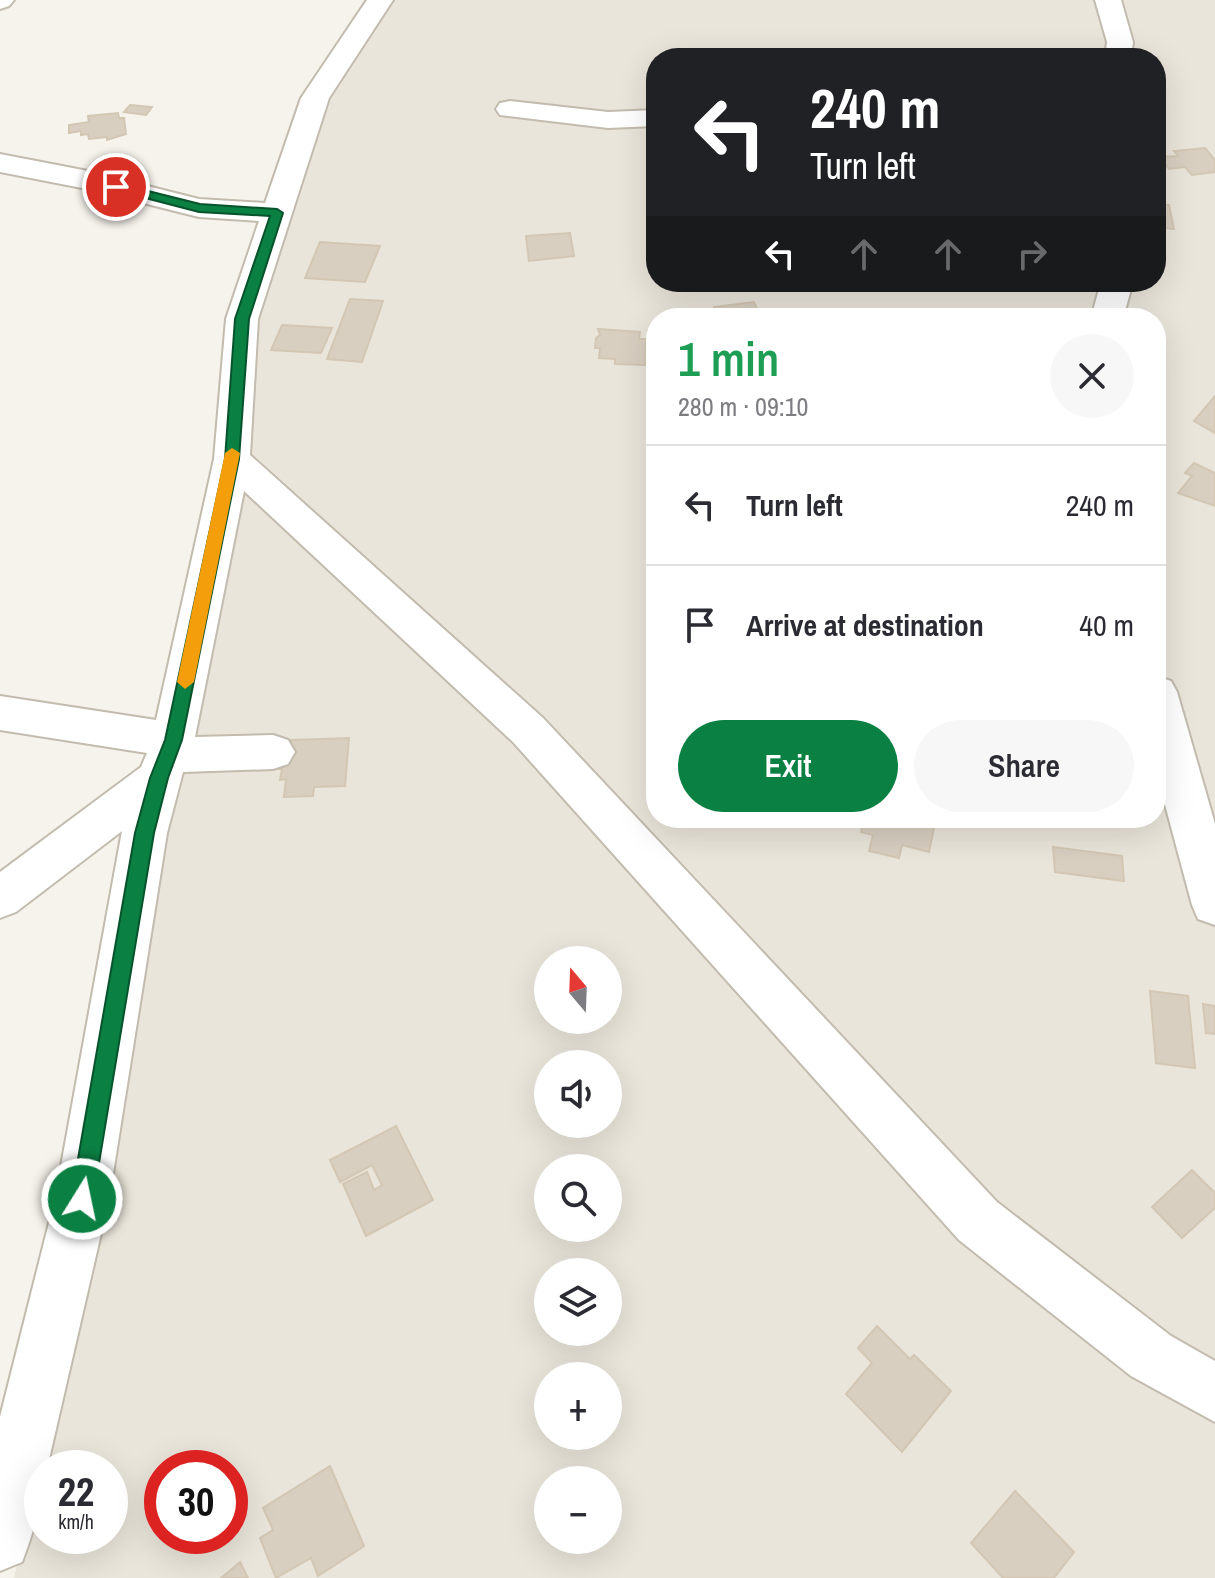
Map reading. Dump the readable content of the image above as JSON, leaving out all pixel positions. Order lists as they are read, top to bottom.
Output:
{
  "north": "top",
  "page": {
    "turn": ["240 m", "Turn left"],
    "heading": ["1 min", "280 m · 09:10"],
    "list": [
      {
        "name": "Turn left",
        "value": "240 m"
      },
      {
        "name": "Arrive at destination",
        "value": "40 m"
      }
    ],
    "buttons": ["Exit", "Share"],
    "map_buttons": ["+", "−"],
    "speed": "22 km/h",
    "limit": "30"
  }
}
